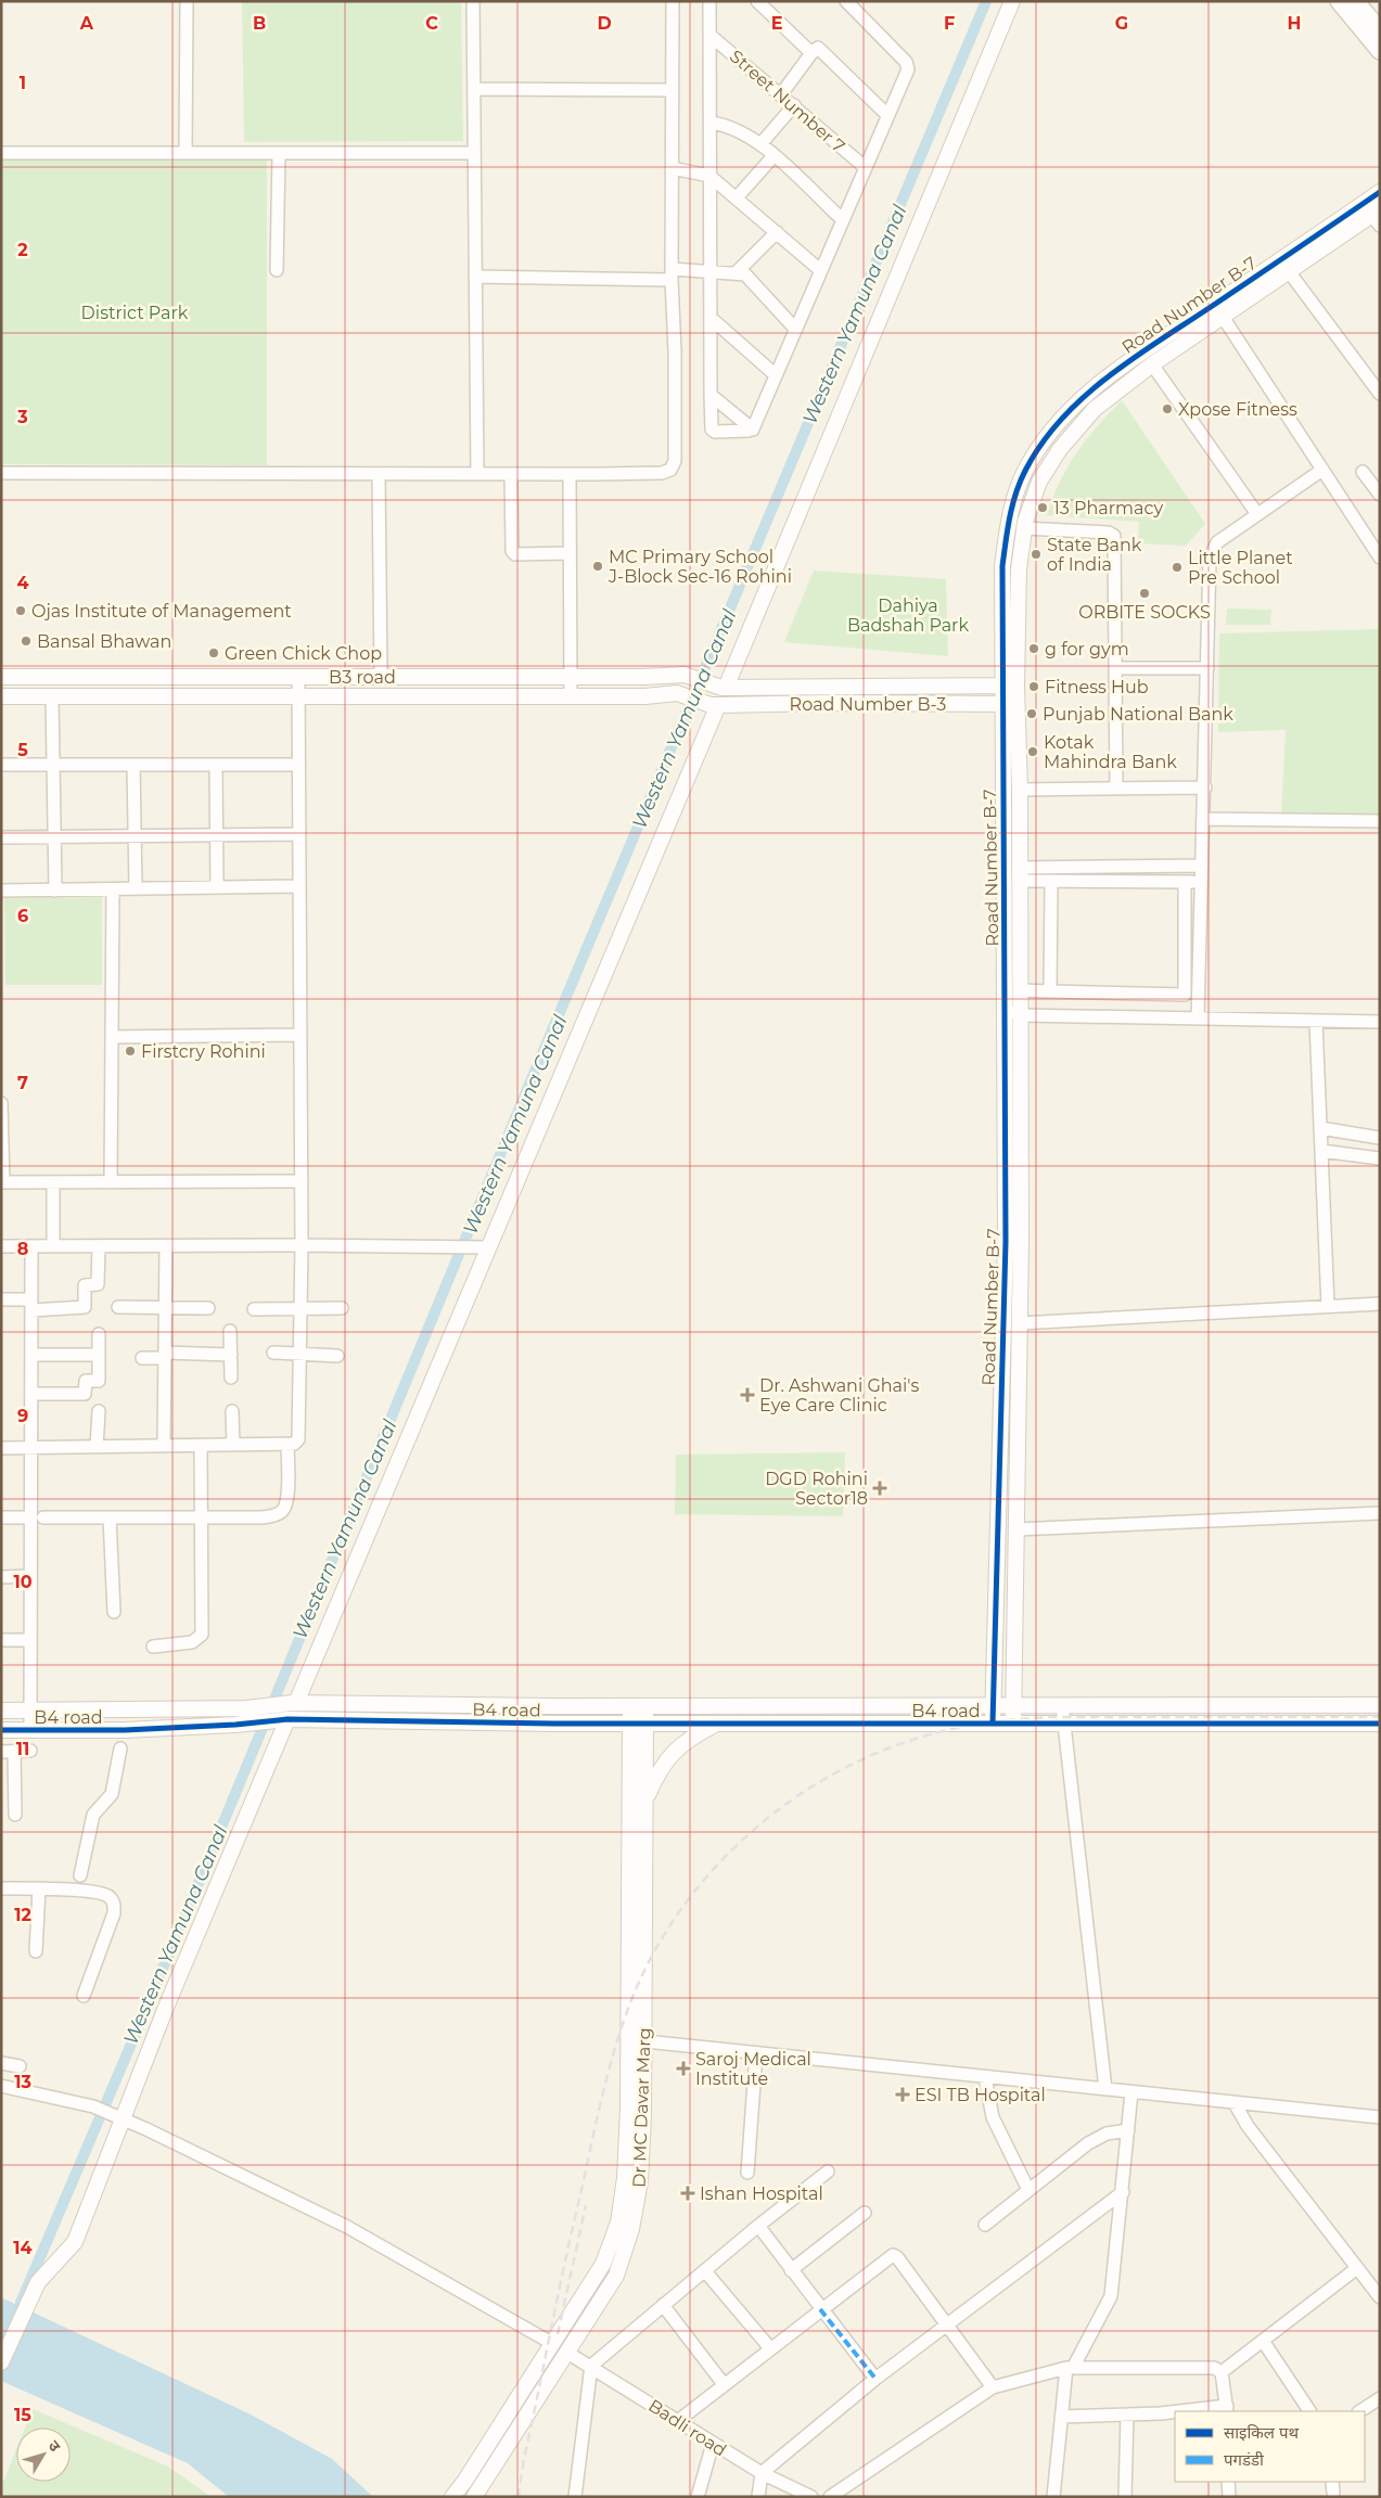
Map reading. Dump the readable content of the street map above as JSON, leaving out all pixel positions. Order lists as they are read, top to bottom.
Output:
{
  "streets": {
    "street": [
      "Street Number 7",
      "Road Number B-7",
      "B3 road",
      "Road Number B-3",
      "B4 road",
      "Dr MC Davar Marg",
      "Badli road"
    ]
  },
  "crossings": [
    ["Road Number B-7", "B3 road"],
    ["Road Number B-7", "Road Number B-3"],
    ["Road Number B-7", "B4 road"],
    ["B3 road", "Road Number B-3"],
    ["B4 road", "Dr MC Davar Marg"],
    ["Dr MC Davar Marg", "Badli road"]
  ],
  "water": ["Western Yamuna Canal"],
  "parks": ["District Park", "Dahiya Badshah Park"],
  "places": {
    "other": [
      "Xpose Fitness",
      "13 Pharmacy",
      "State Bank of India",
      "MC Primary School J-Block Sec-16 Rohini",
      "Little Planet Pre School",
      "ORBITE SOCKS",
      "Ojas Institute of Management",
      "Bansal Bhawan",
      "g for gym",
      "Green Chick Chop",
      "Fitness Hub",
      "Punjab National Bank",
      "Kotak Mahindra Bank",
      "Firstcry Rohini"
    ],
    "health": [
      "Dr. Ashwani Ghai's Eye Care Clinic",
      "DGD Rohini Sector18",
      "Saroj Medical Institute",
      "ESI TB Hospital",
      "Ishan Hospital"
    ]
  },
  "legend": ["साइकिल पथ", "पगडंडी"],
  "north": "top right",
  "grid": {
    "columns": [
      "A",
      "B",
      "C",
      "D",
      "E",
      "F",
      "G",
      "H"
    ],
    "rows": [
      "1",
      "2",
      "3",
      "4",
      "5",
      "6",
      "7",
      "8",
      "9",
      "10",
      "11",
      "12",
      "13",
      "14",
      "15"
    ]
  }
}
